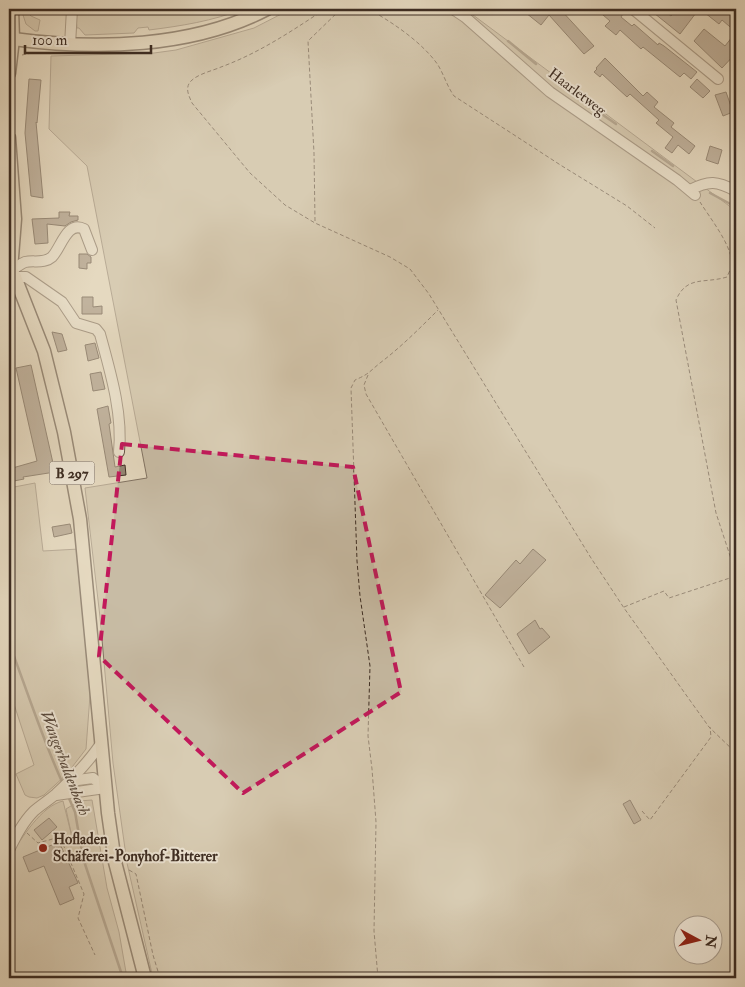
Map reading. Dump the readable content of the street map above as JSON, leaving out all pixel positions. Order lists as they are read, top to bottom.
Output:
{
  "streets": {
    "main road": ["B 297"],
    "street": ["Haarletweg"]
  },
  "water": ["Wangerhaldenbach"],
  "places": ["Hofladen Schäferei-Ponyhof-Bitterer"],
  "scale_bar": "100 m",
  "north": "right"
}
